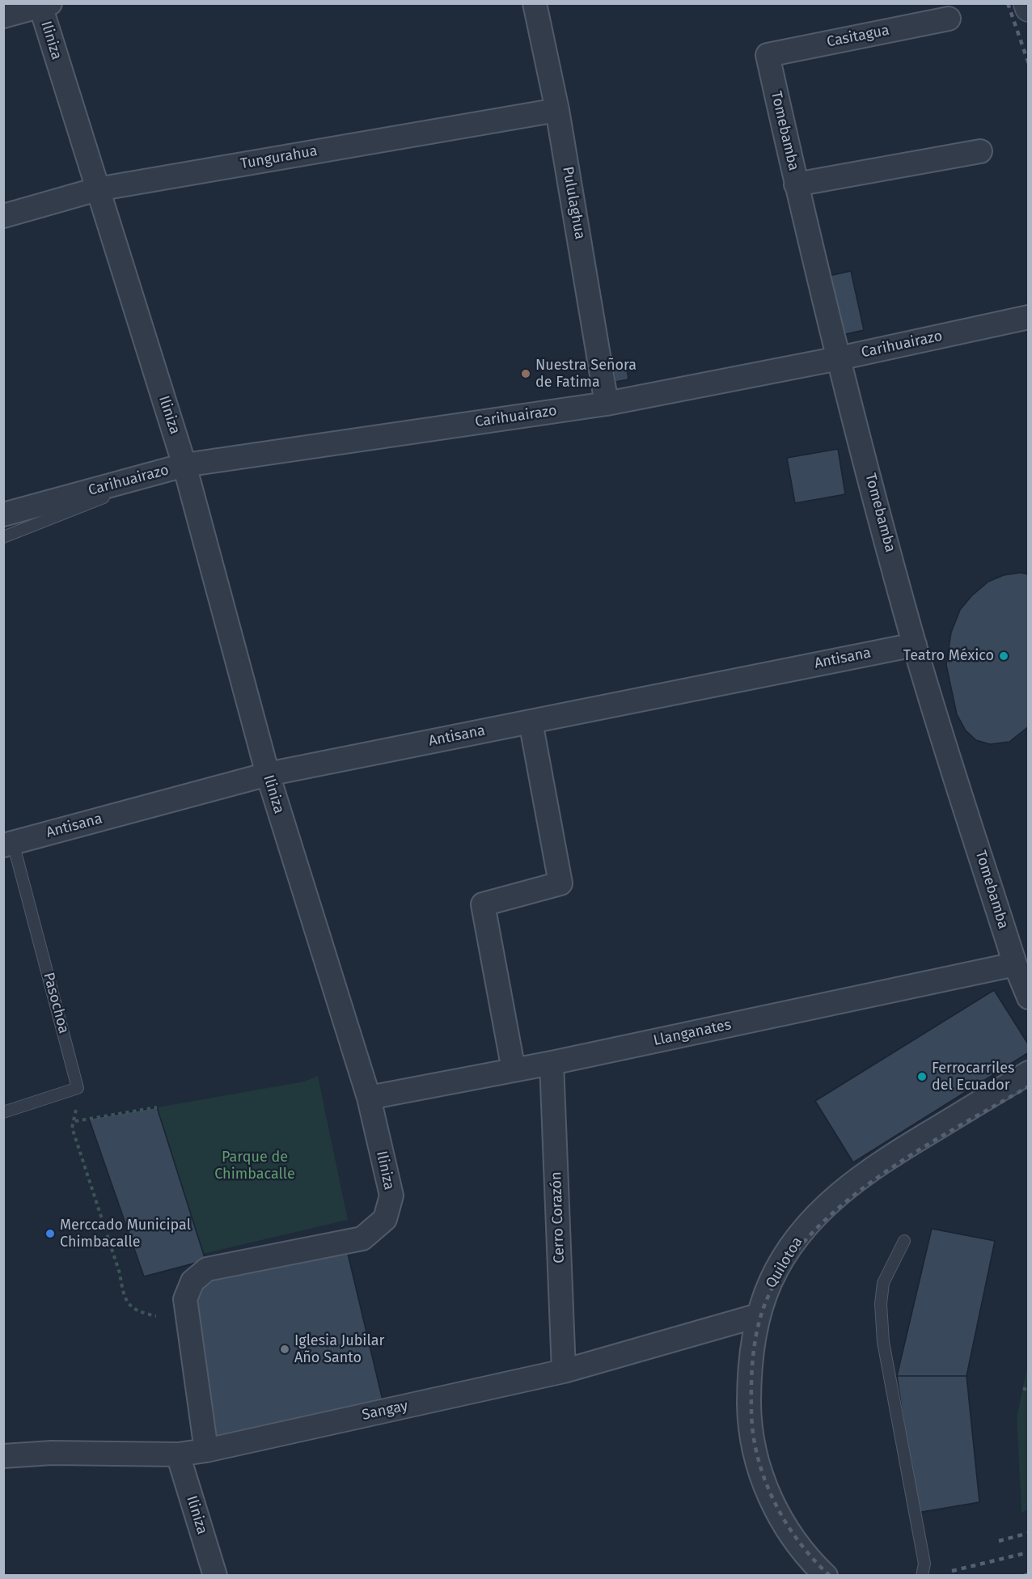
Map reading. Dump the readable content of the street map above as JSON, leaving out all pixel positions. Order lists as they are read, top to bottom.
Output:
{
  "streets": {
    "street": [
      "Casitagua",
      "Iliniza",
      "Tomebamba",
      "Tungurahua",
      "Pululaghua",
      "Carihuairazo",
      "Antisana",
      "Llanganates",
      "Cerro Corazón",
      "Quilotoa",
      "Sangay"
    ],
    "lane": ["Pasochoa"]
  },
  "crossings": [
    ["Casitagua", "Tomebamba"],
    ["Iliniza", "Tungurahua"],
    ["Iliniza", "Carihuairazo"],
    ["Iliniza", "Antisana"],
    ["Iliniza", "Llanganates"],
    ["Iliniza", "Sangay"],
    ["Tomebamba", "Carihuairazo"],
    ["Tomebamba", "Antisana"],
    ["Tomebamba", "Llanganates"],
    ["Tungurahua", "Pululaghua"],
    ["Pululaghua", "Carihuairazo"],
    ["Antisana", "Pasochoa"],
    ["Llanganates", "Cerro Corazón"],
    ["Cerro Corazón", "Sangay"],
    ["Quilotoa", "Sangay"]
  ],
  "parks": ["Parque de Chimbacalle"],
  "places": [
    "Nuestra Señora de Fatima",
    "Teatro México",
    "Ferrocarriles del Ecuador",
    "Merccado Municipal Chimbacalle",
    "Iglesia Jubilar Año Santo"
  ]
}
